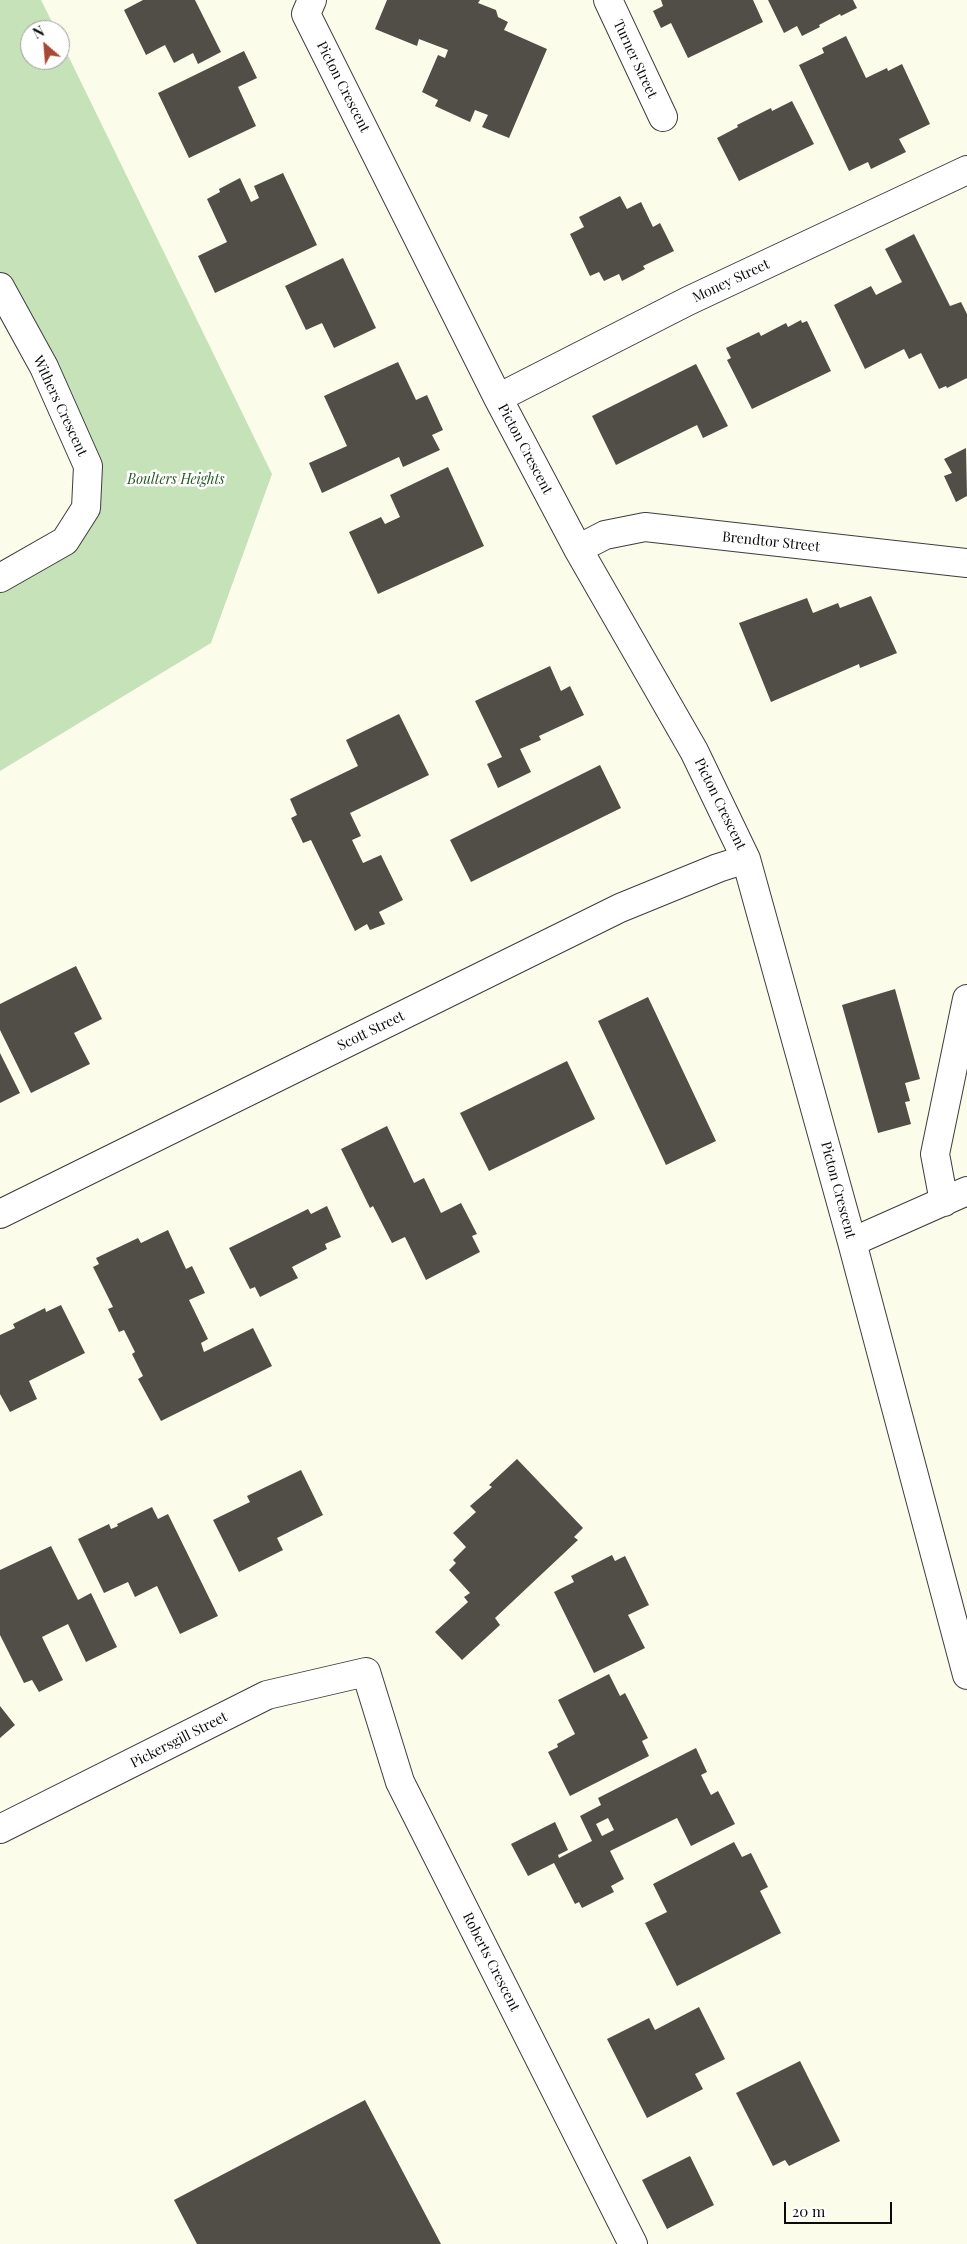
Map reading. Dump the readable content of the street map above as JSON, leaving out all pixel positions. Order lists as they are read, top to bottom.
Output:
{
  "streets": {
    "street": [
      "Turner Street",
      "Picton Crescent",
      "Money Street",
      "Withers Crescent",
      "Brendtor Street",
      "Scott Street",
      "Pickersgill Street",
      "Roberts Crescent"
    ]
  },
  "crossings": [
    ["Picton Crescent", "Money Street"],
    ["Picton Crescent", "Brendtor Street"],
    ["Picton Crescent", "Scott Street"],
    ["Pickersgill Street", "Roberts Crescent"]
  ],
  "parks": ["Boulters Heights"],
  "scale_bar": "20 m",
  "north": "top left"
}
